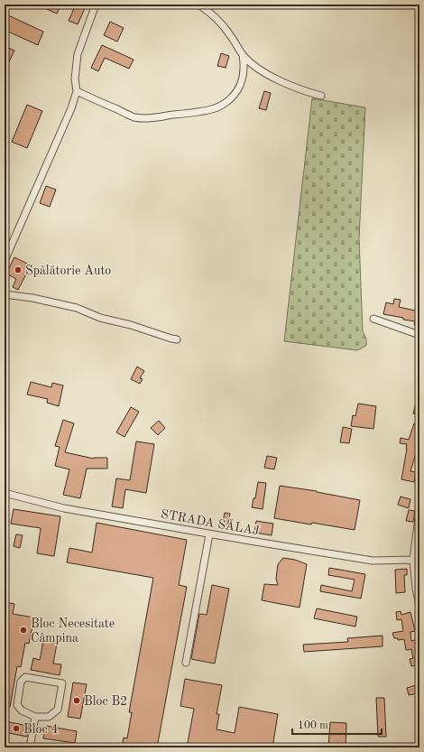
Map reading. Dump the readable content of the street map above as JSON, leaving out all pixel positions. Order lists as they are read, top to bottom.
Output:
{
  "streets": {
    "street": ["STRADA SĂLAJ"]
  },
  "places": [
    "Spălătorie Auto",
    "Bloc Necesitate Câmpina",
    "Bloc B2",
    "Bloc 4"
  ],
  "scale_bar": "100 m"
}
